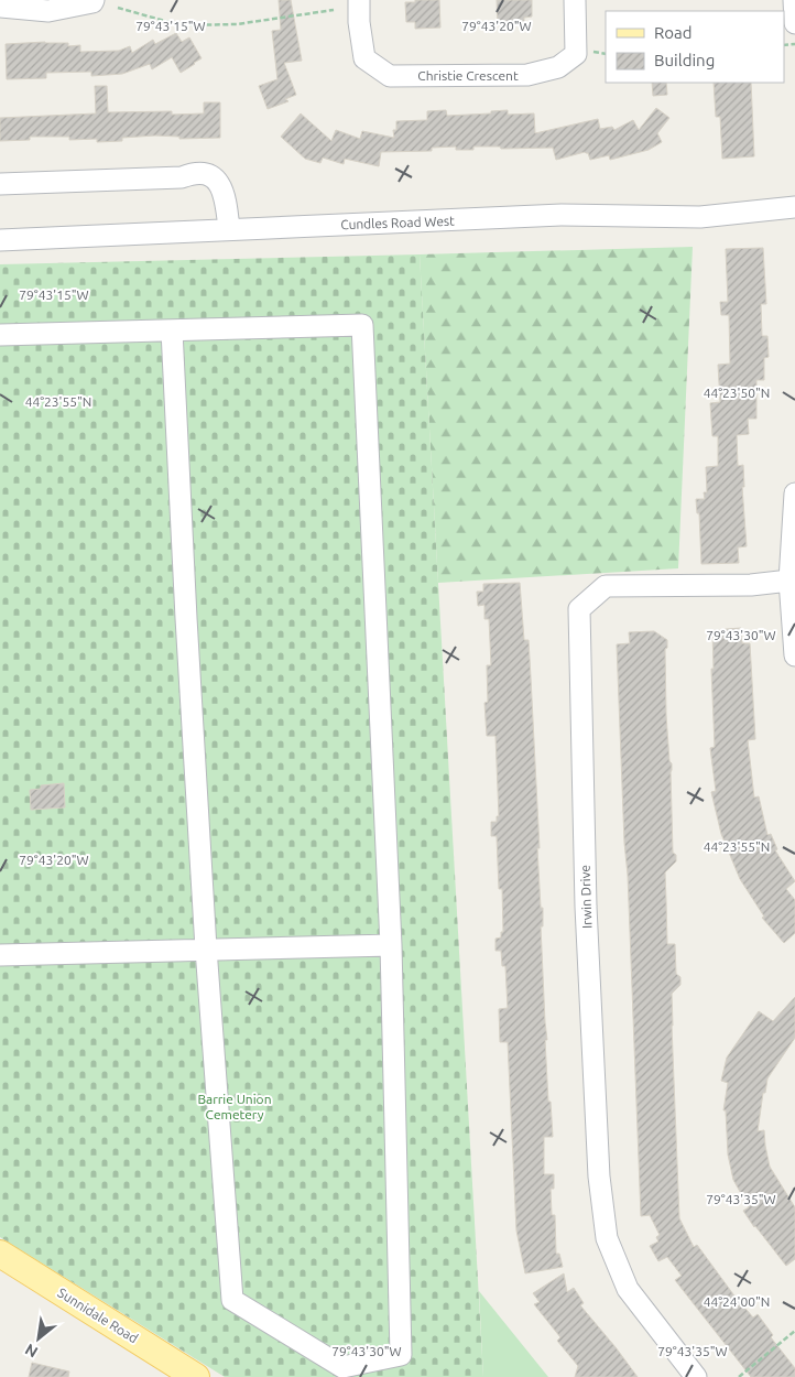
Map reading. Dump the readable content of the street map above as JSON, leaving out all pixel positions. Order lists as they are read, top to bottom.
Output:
{
  "streets": {
    "main road": ["Sunnidale Road"],
    "street": ["Christie Crescent", "Cundles Road West", "Irwin Drive"]
  },
  "parks": ["Barrie Union Cemetery"],
  "legend": ["Road", "Building"],
  "north": "bottom left",
  "coordinates": [
    "79°43'20\"W",
    "79°43'15\"W",
    "44°23'50\"N",
    "44°23'55\"N",
    "79°43'30\"W",
    "79°43'35\"W",
    "44°24'00\"N"
  ]
}
